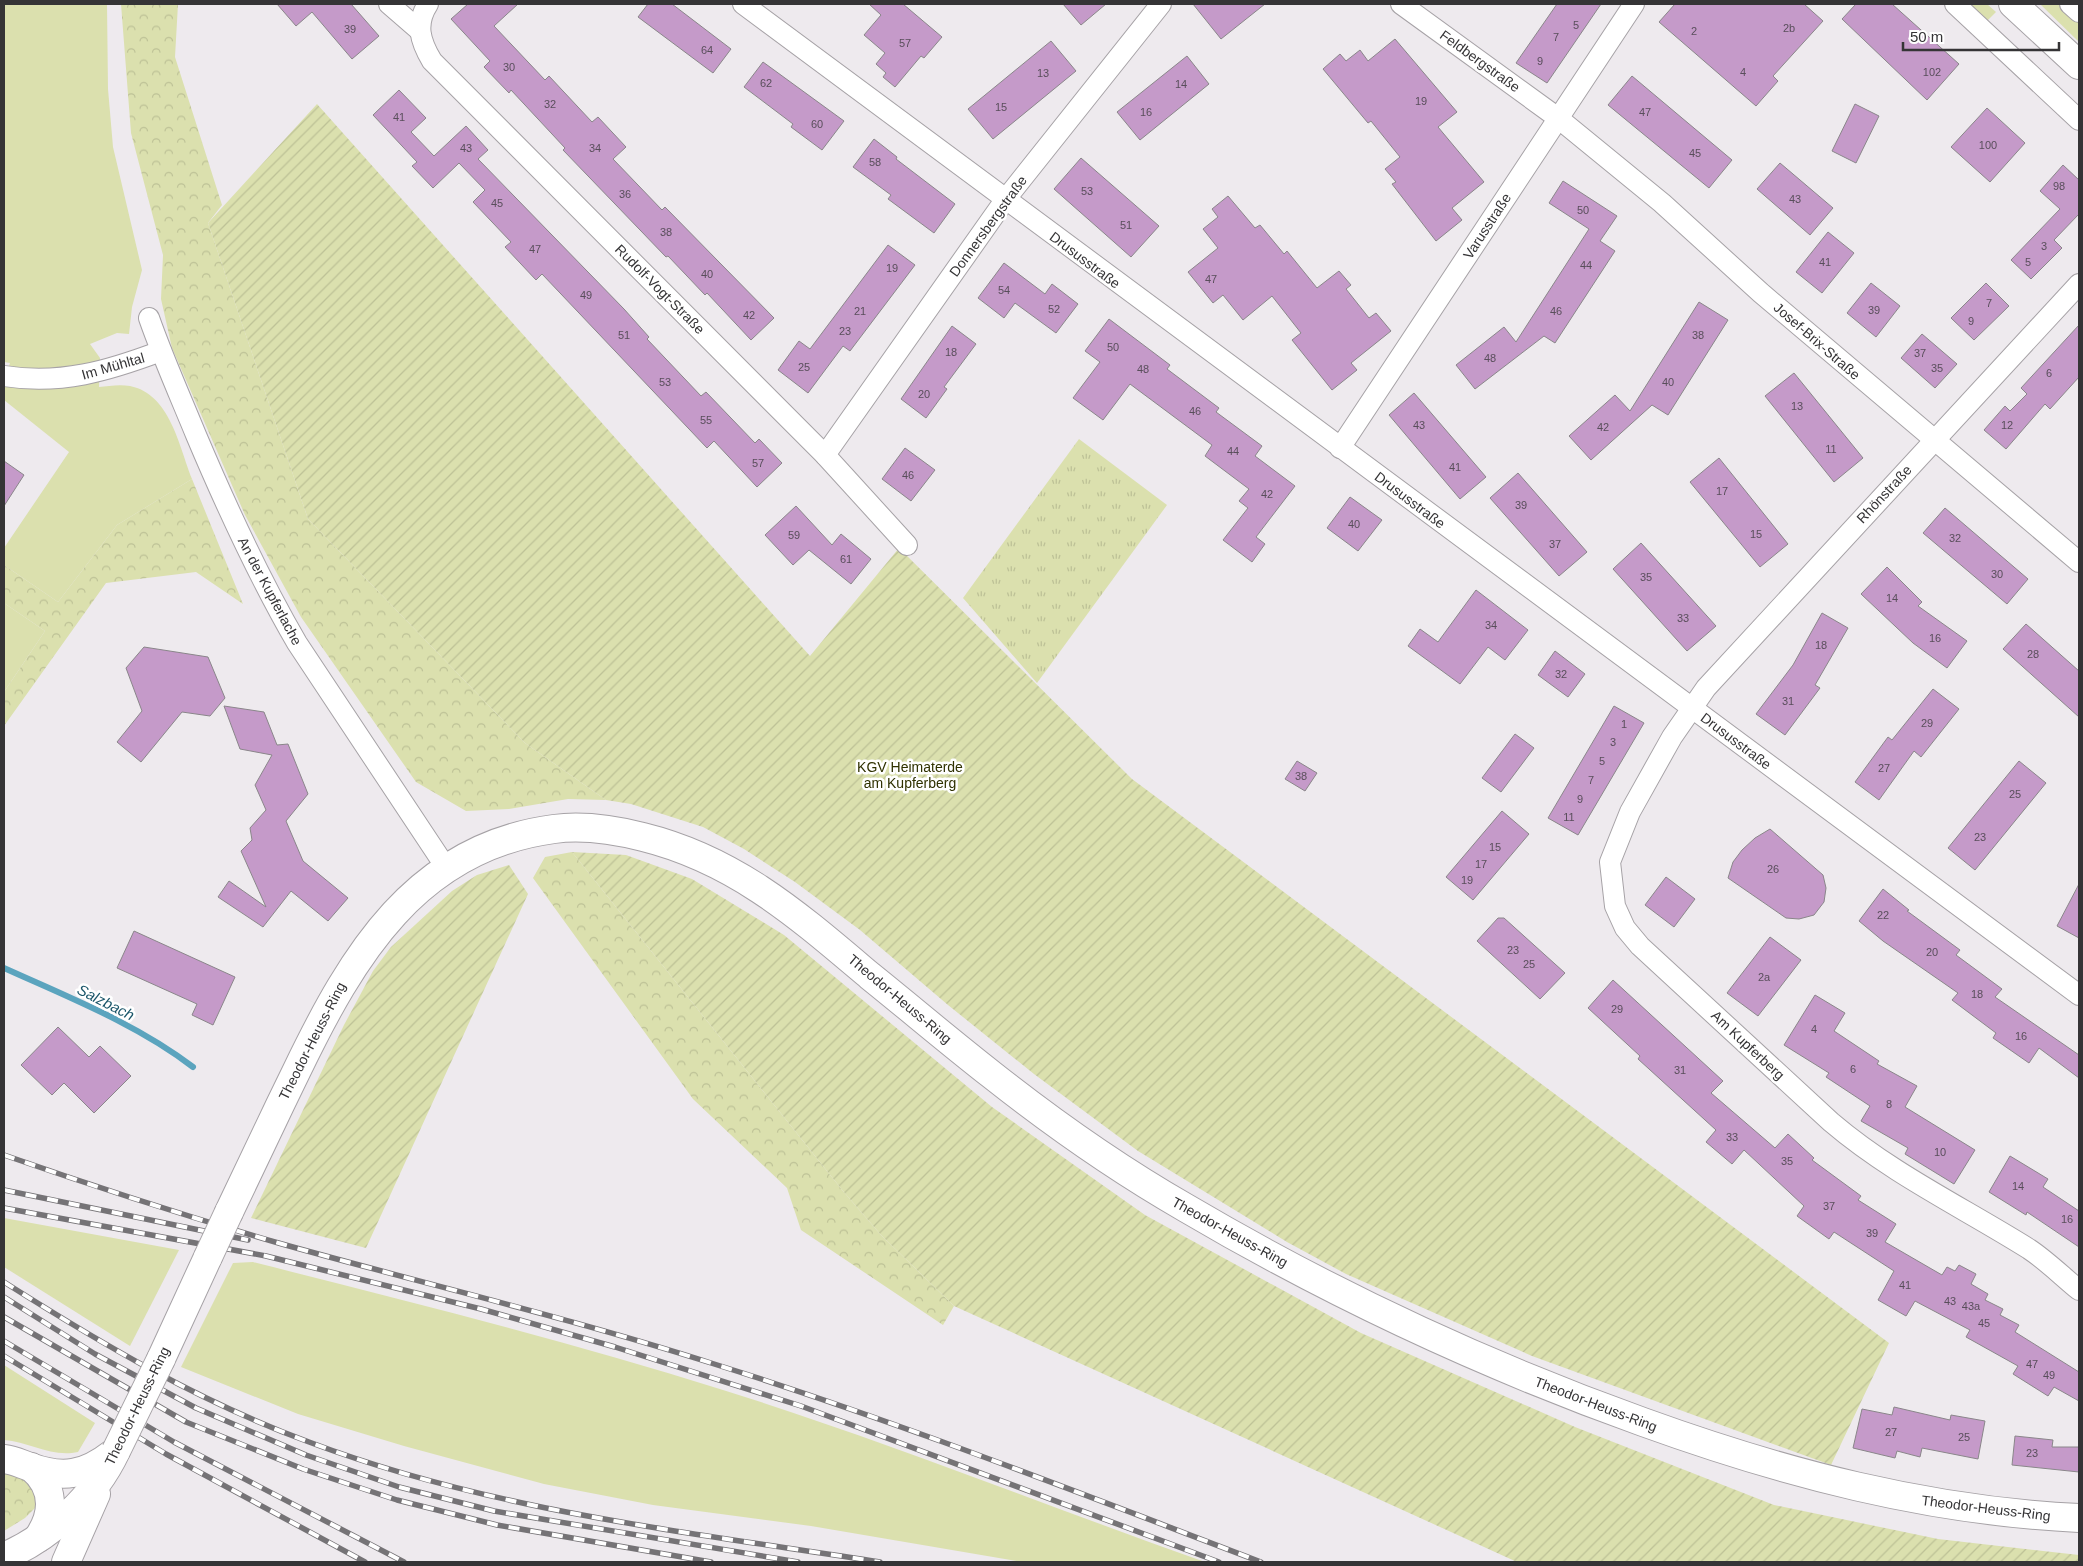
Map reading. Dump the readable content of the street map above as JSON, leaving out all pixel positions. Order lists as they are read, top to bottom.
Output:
{
  "streets": {
    "main road": ["Theodor-Heuss-Ring"],
    "street": [
      "Feldbergstraße",
      "Donnersbergstraße",
      "Varusstraße",
      "Drususstraße",
      "Rudolf-Vogt-Straße",
      "Josef-Brix-Straße",
      "Im Mühltal",
      "Rhönstraße",
      "An der Kupferlache",
      "Am Kupferberg"
    ]
  },
  "crossings": [
    ["Feldbergstraße", "Varusstraße"],
    ["Feldbergstraße", "Josef-Brix-Straße"],
    ["Donnersbergstraße", "Drususstraße"],
    ["Donnersbergstraße", "Rudolf-Vogt-Straße"],
    ["Varusstraße", "Drususstraße"],
    ["Varusstraße", "Josef-Brix-Straße"],
    ["Drususstraße", "Rhönstraße"],
    ["Drususstraße", "Am Kupferberg"],
    ["Josef-Brix-Straße", "Rhönstraße"],
    ["Im Mühltal", "An der Kupferlache"],
    ["Rhönstraße", "Am Kupferberg"],
    ["An der Kupferlache", "Theodor-Heuss-Ring"]
  ],
  "water": ["Salzbach"],
  "parks": ["KGV Heimaterde am Kupferberg"],
  "house_numbers": [
    "5",
    "2b",
    "39",
    "2",
    "7",
    "57",
    "64",
    "9",
    "30",
    "4",
    "102",
    "13",
    "62",
    "14",
    "19",
    "32",
    "15",
    "16",
    "47",
    "41",
    "60",
    "100",
    "43",
    "34",
    "45",
    "58",
    "98",
    "53",
    "36",
    "43",
    "45",
    "50",
    "51",
    "38",
    "3",
    "47",
    "41",
    "5",
    "44",
    "19",
    "40",
    "47",
    "54",
    "49",
    "7",
    "52",
    "39",
    "21",
    "46",
    "42",
    "9",
    "23",
    "51",
    "38",
    "50",
    "18",
    "37",
    "48",
    "25",
    "35",
    "48",
    "6",
    "53",
    "40",
    "20",
    "13",
    "46",
    "55",
    "43",
    "12",
    "42",
    "11",
    "44",
    "57",
    "41",
    "46",
    "17",
    "42",
    "39",
    "40",
    "15",
    "59",
    "32",
    "37",
    "61",
    "30",
    "35",
    "14",
    "33",
    "34",
    "16",
    "18",
    "28",
    "32",
    "31",
    "29",
    "1",
    "3",
    "5",
    "27",
    "38",
    "7",
    "25",
    "9",
    "11",
    "23",
    "15",
    "17",
    "26",
    "19",
    "22",
    "23",
    "20",
    "25",
    "2a",
    "18",
    "29",
    "4",
    "16",
    "6",
    "31",
    "8",
    "33",
    "10",
    "35",
    "14",
    "37",
    "16",
    "39",
    "41",
    "43",
    "43a",
    "45",
    "47",
    "49",
    "27",
    "25",
    "23"
  ],
  "scale_bar": "50 m"
}
